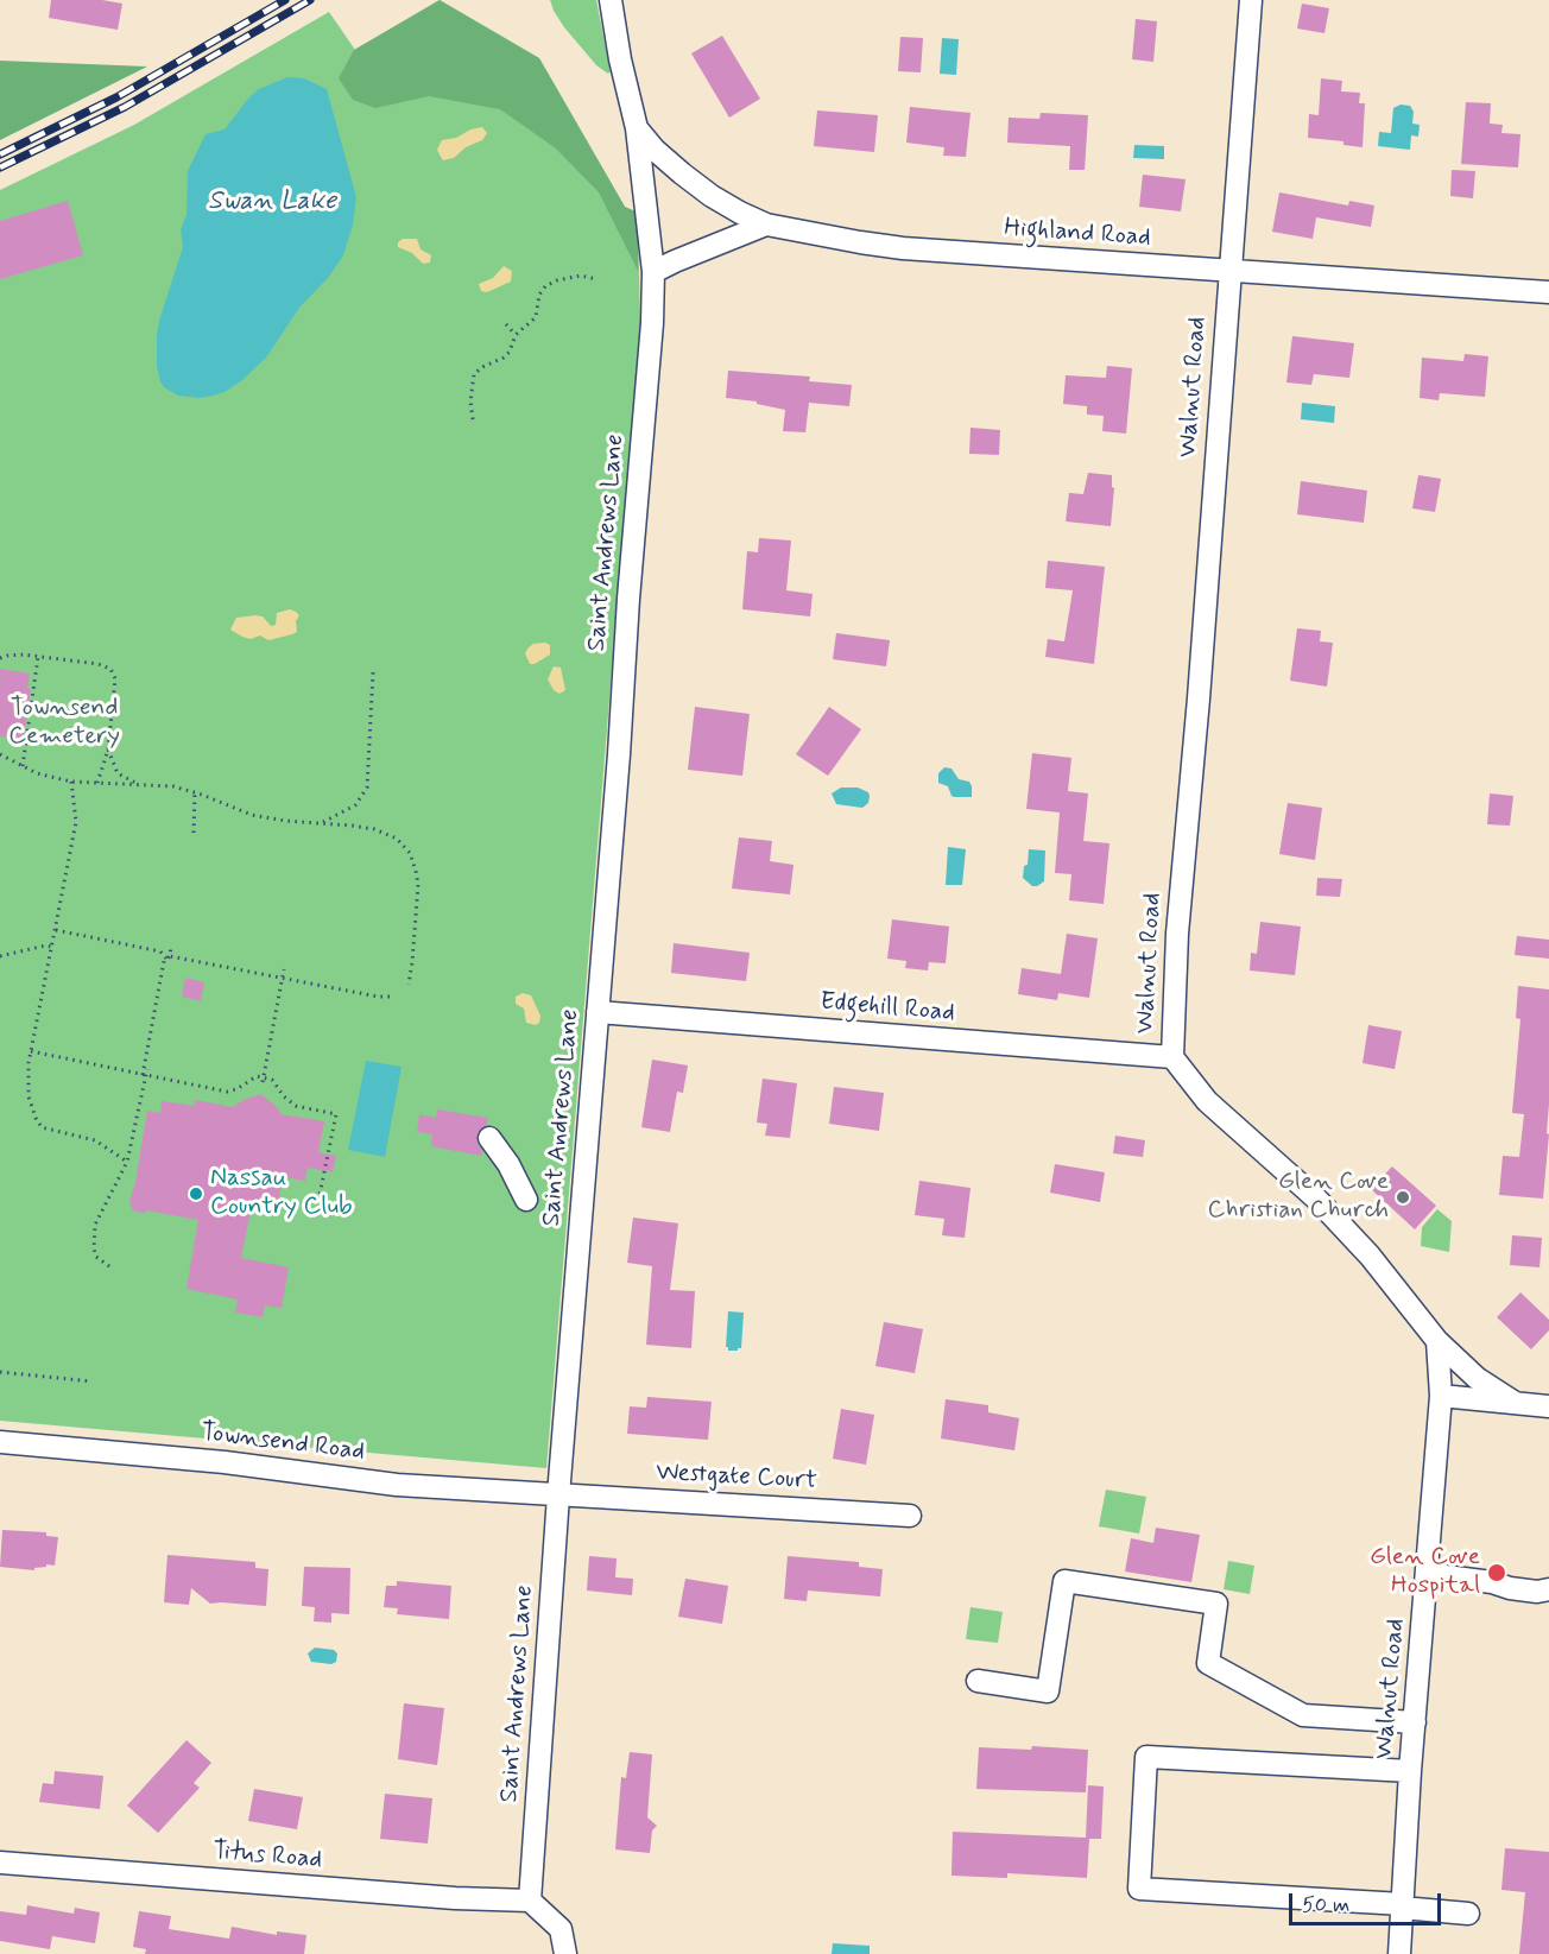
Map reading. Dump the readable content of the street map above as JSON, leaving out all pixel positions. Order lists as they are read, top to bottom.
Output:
{
  "streets": {
    "street": [
      "Highland Road",
      "Walnut Road",
      "Saint Andrews Lane",
      "Edgehill Road",
      "Townsend Road",
      "Westgate Court",
      "Titus Road"
    ]
  },
  "crossings": [
    ["Highland Road", "Walnut Road"],
    ["Highland Road", "Saint Andrews Lane"],
    ["Walnut Road", "Edgehill Road"],
    ["Saint Andrews Lane", "Edgehill Road"],
    ["Saint Andrews Lane", "Townsend Road"],
    ["Saint Andrews Lane", "Westgate Court"],
    ["Saint Andrews Lane", "Titus Road"],
    ["Townsend Road", "Westgate Court"]
  ],
  "water": ["Swan Lake"],
  "parks": ["Townsend Cemetery"],
  "places": ["Nassau Country Club", "Glen Cove Christian Church", "Glen Cove Hospital"],
  "scale_bar": "50 m"
}
